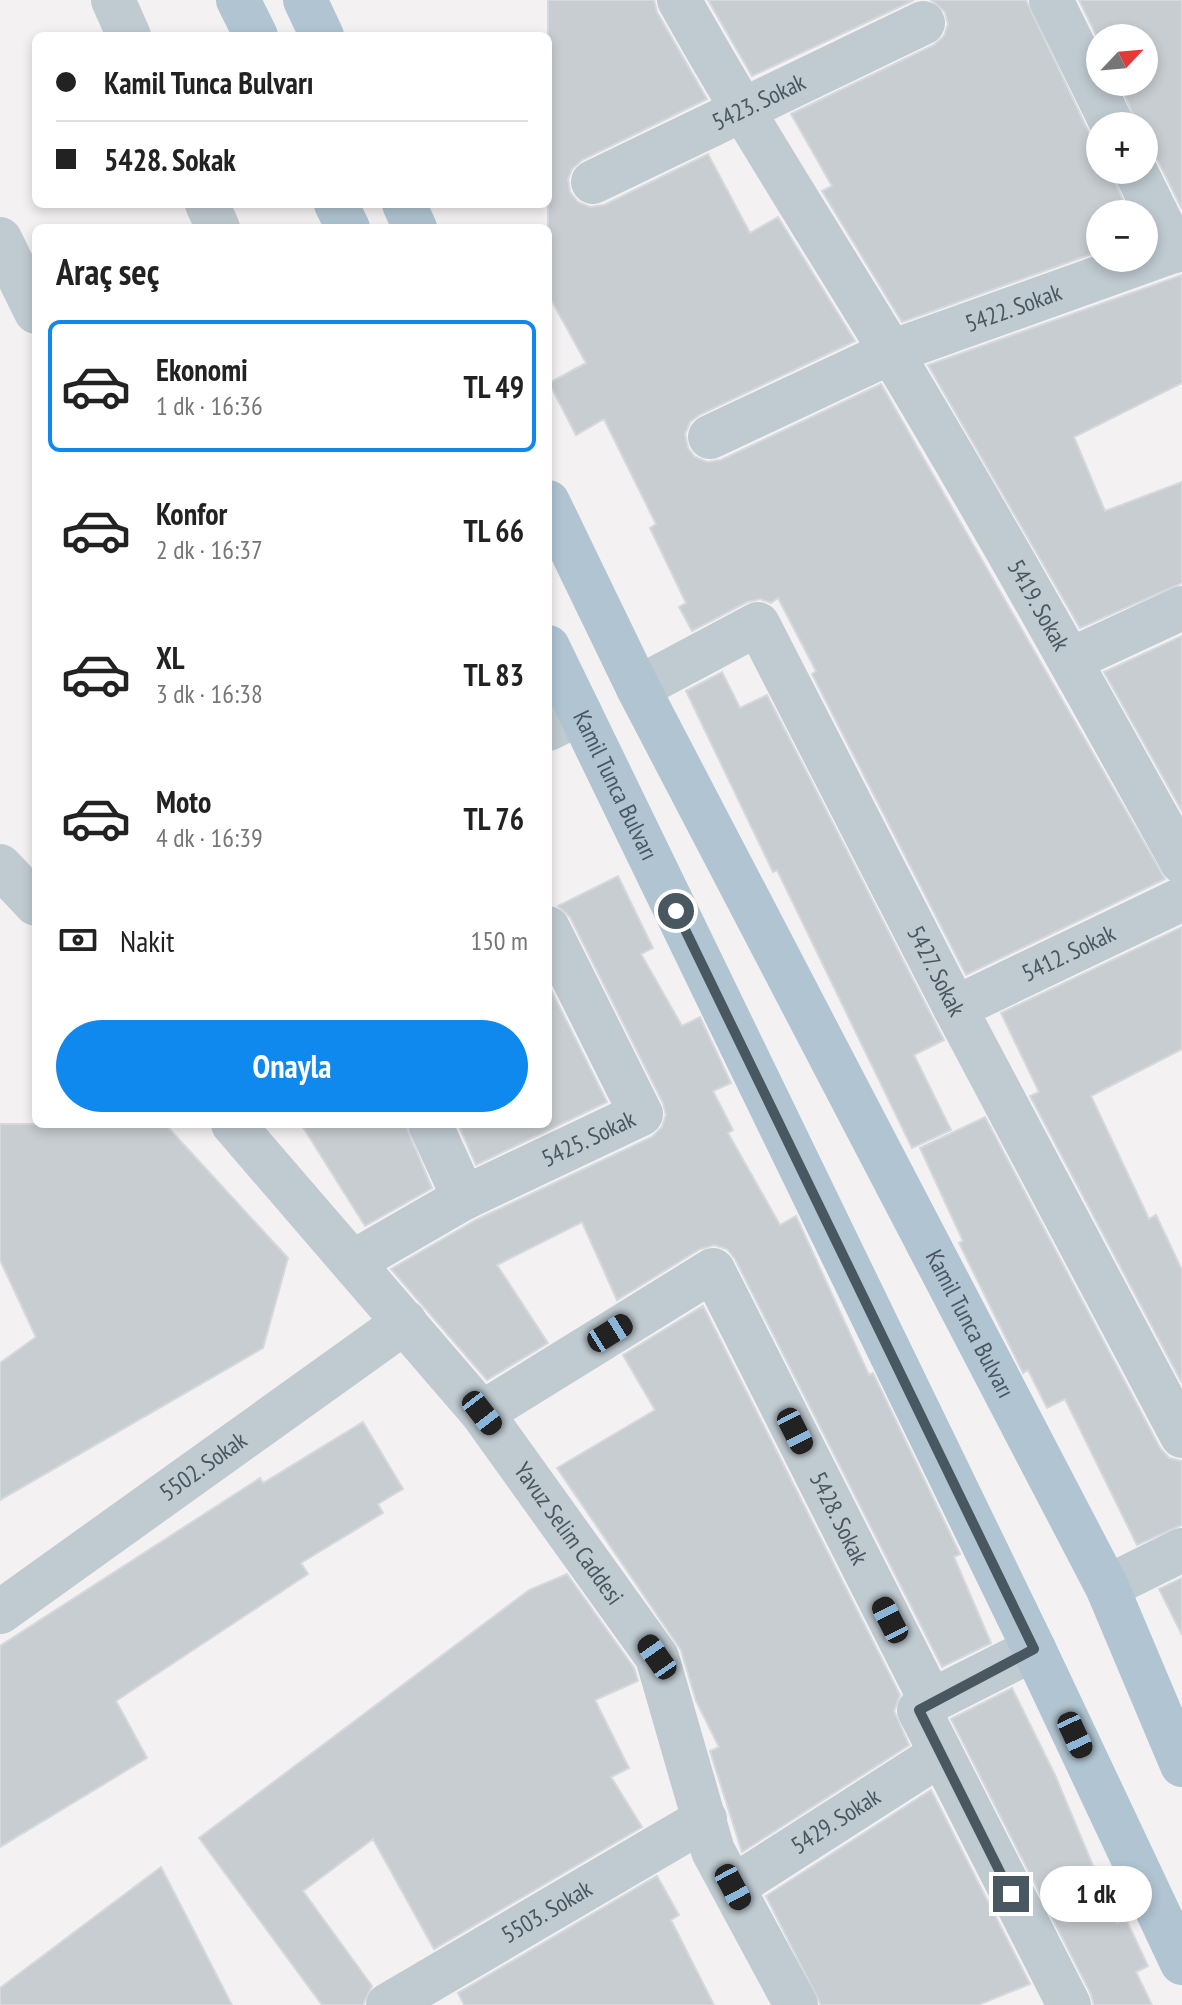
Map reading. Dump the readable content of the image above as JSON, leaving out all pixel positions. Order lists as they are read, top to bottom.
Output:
{
  "streets": {
    "main road": ["Kamil Tunca Bulvarı"],
    "street": [
      "5423. Sokak",
      "5422. Sokak",
      "5419. Sokak",
      "5412. Sokak",
      "5427. Sokak",
      "5425. Sokak",
      "5502. Sokak",
      "5428. Sokak",
      "Yavuz Selim Caddesi",
      "5429. Sokak",
      "5503. Sokak"
    ]
  },
  "crossings": [
    ["5423. Sokak", "5419. Sokak"],
    ["5422. Sokak", "5419. Sokak"],
    ["Kamil Tunca Bulvarı", "5427. Sokak"],
    ["5412. Sokak", "5427. Sokak"],
    ["5425. Sokak", "Yavuz Selim Caddesi"],
    ["5502. Sokak", "Yavuz Selim Caddesi"],
    ["5428. Sokak", "Yavuz Selim Caddesi"],
    ["Yavuz Selim Caddesi", "5429. Sokak"],
    ["Yavuz Selim Caddesi", "5503. Sokak"]
  ],
  "north": "top right",
  "page": {
    "map_buttons": ["+", "−"],
    "banner": ["Kamil Tunca Bulvarı", "5428. Sokak"],
    "heading": "Araç seç",
    "list": [
      {
        "name": "Ekonomi",
        "note": "1 dk · 16:36",
        "value": "TL 49"
      },
      {
        "name": "Konfor",
        "note": "2 dk · 16:37",
        "value": "TL 66"
      },
      {
        "name": "XL",
        "note": "3 dk · 16:38",
        "value": "TL 83"
      },
      {
        "name": "Moto",
        "note": "4 dk · 16:39",
        "value": "TL 76"
      }
    ],
    "pay": ["Nakit", "150 m"],
    "buttons": "Onayla",
    "bubble": "1 dk"
  }
}
